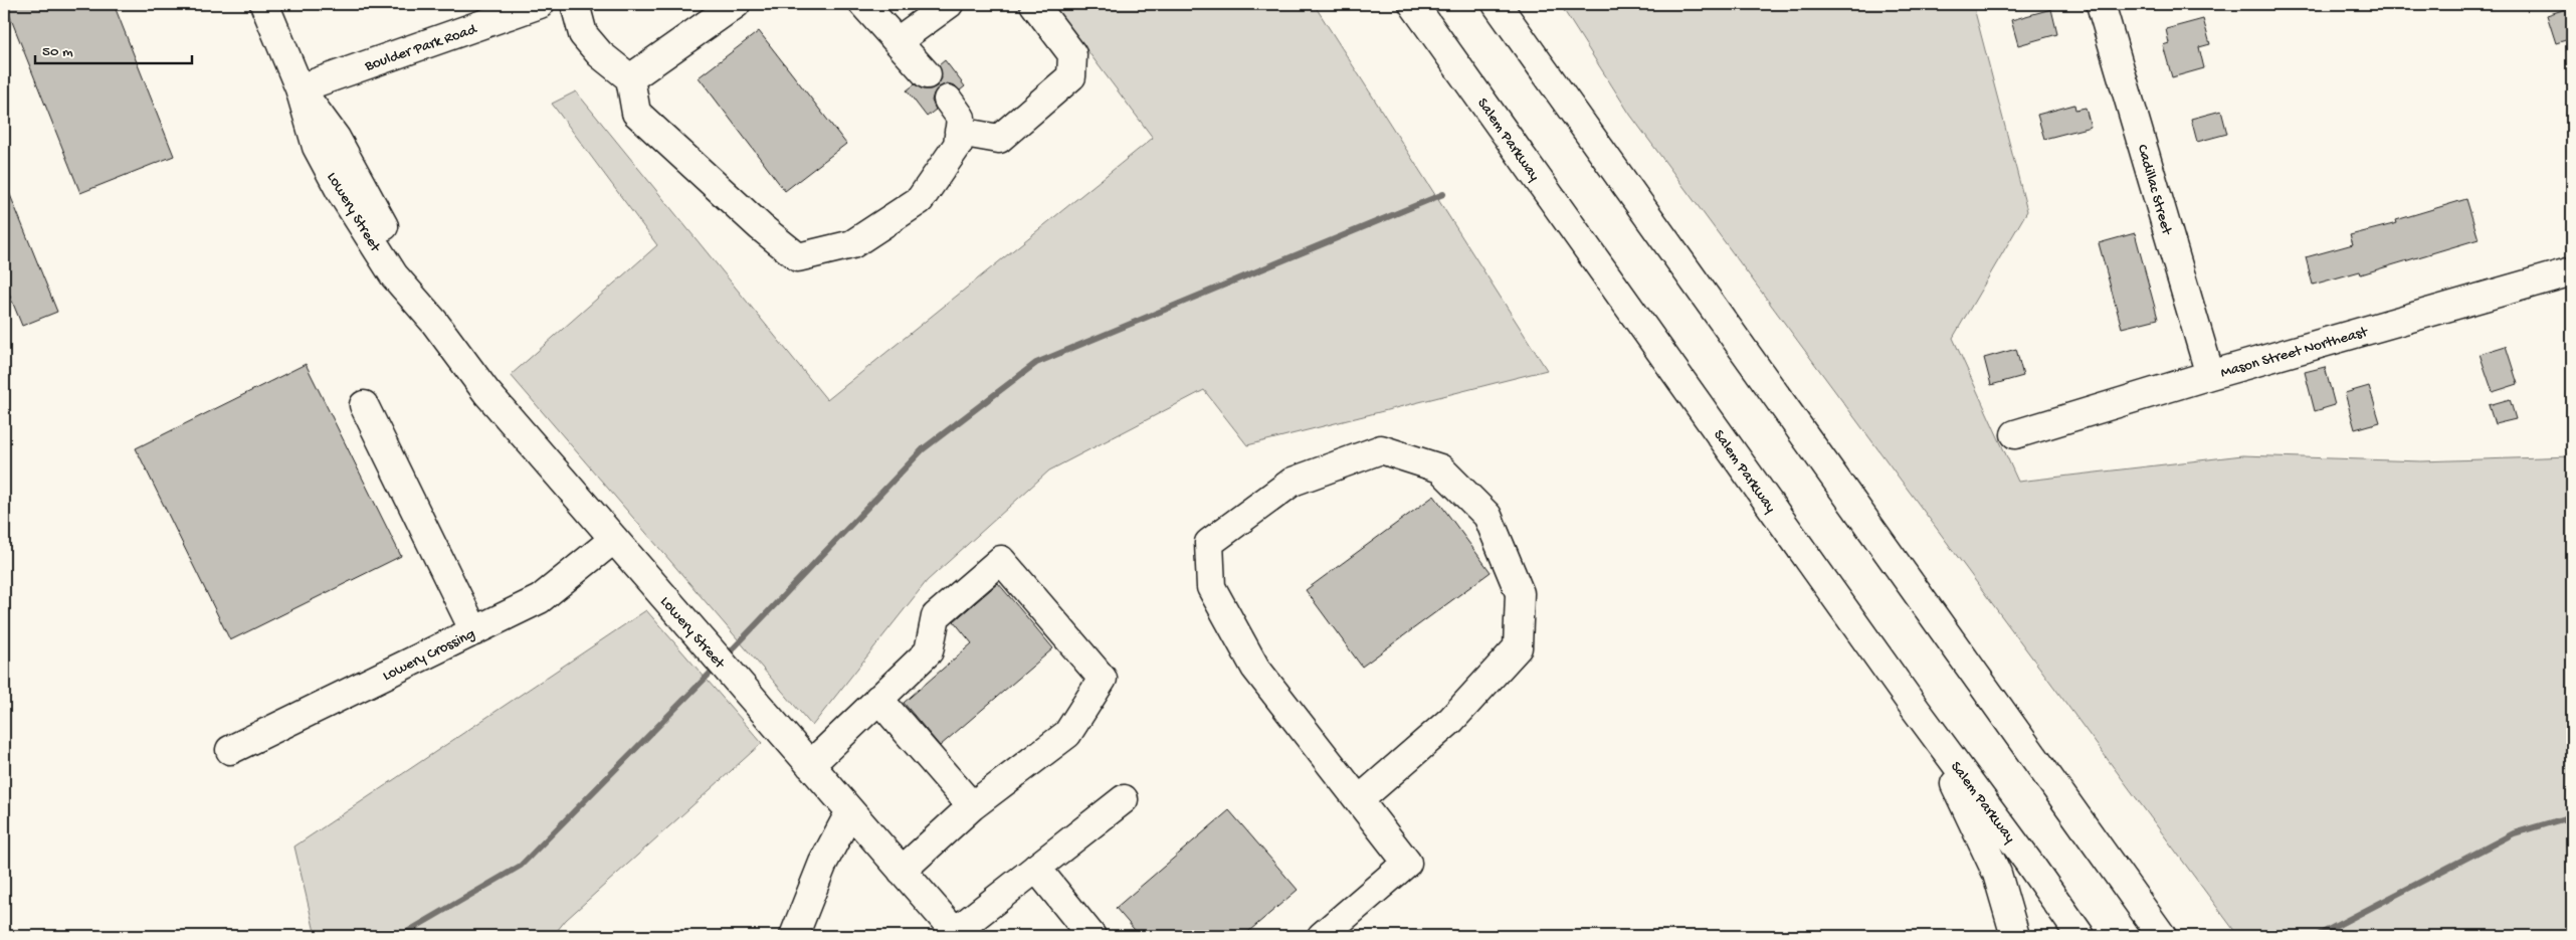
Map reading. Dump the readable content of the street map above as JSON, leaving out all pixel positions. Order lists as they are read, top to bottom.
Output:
{
  "streets": {
    "main road": [
      "Boulder Park Road",
      "Salem Parkway",
      "Cadillac Street",
      "Lowery Street",
      "Mason Street Northeast",
      "Lowery Crossing"
    ]
  },
  "crossings": [
    ["Boulder Park Road", "Lowery Street"],
    ["Cadillac Street", "Mason Street Northeast"],
    ["Lowery Street", "Lowery Crossing"]
  ],
  "scale_bar": "50 m"
}
